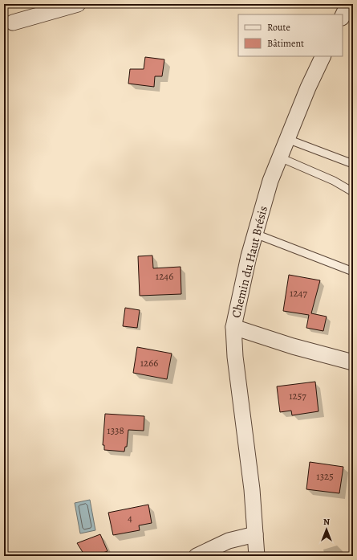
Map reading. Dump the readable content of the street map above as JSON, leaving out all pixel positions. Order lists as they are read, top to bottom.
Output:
{
  "streets": {
    "street": ["Chemin du Haut Brésis"]
  },
  "house_numbers": [
    "1246",
    "1247",
    "1266",
    "1257",
    "1338",
    "1325",
    "4"
  ],
  "legend": ["Route", "Bâtiment"],
  "north": "top"
}
